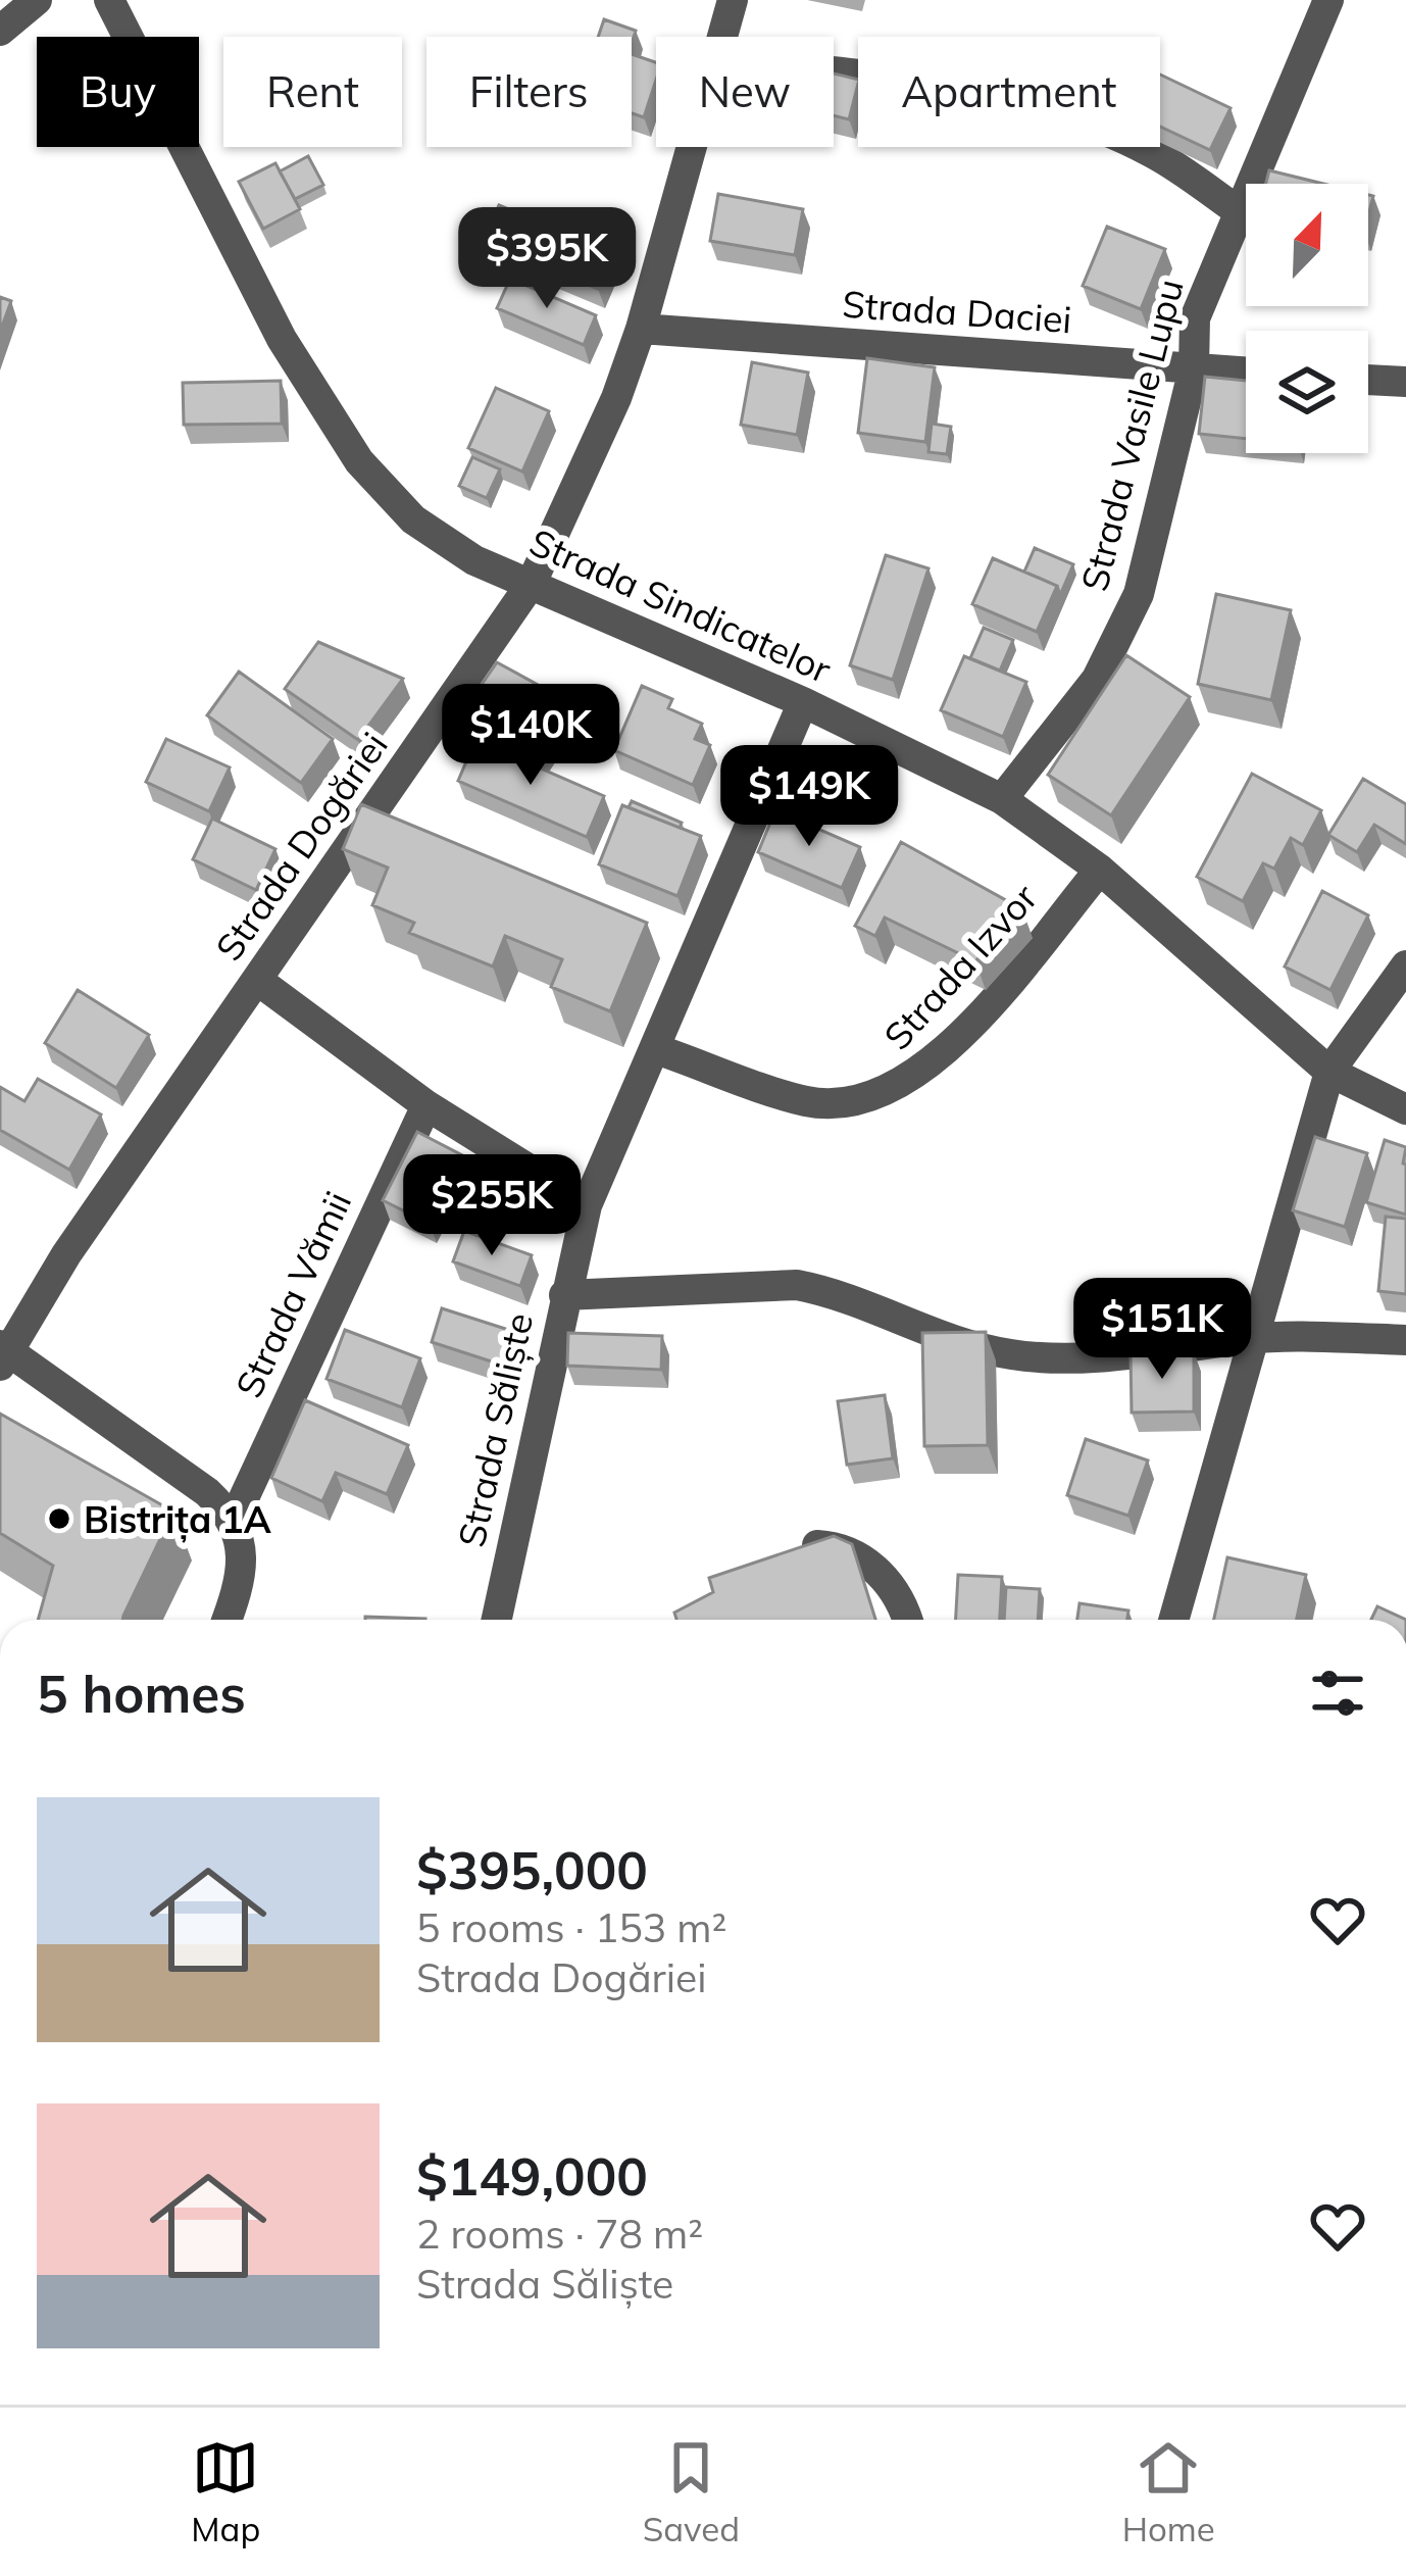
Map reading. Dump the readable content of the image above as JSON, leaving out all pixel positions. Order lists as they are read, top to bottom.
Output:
{
  "streets": {
    "street": [
      "Strada Daciei",
      "Strada Vasile Lupu",
      "Strada Sindicatelor",
      "Strada Dogăriei",
      "Strada Izvor",
      "Strada Vămii",
      "Strada Săliște"
    ]
  },
  "crossings": [
    ["Strada Daciei", "Strada Vasile Lupu"],
    ["Strada Daciei", "Strada Dogăriei"],
    ["Strada Vasile Lupu", "Strada Sindicatelor"],
    ["Strada Sindicatelor", "Strada Dogăriei"],
    ["Strada Sindicatelor", "Strada Izvor"],
    ["Strada Sindicatelor", "Strada Săliște"],
    ["Strada Izvor", "Strada Săliște"]
  ],
  "places": ["Bistrița 1A"],
  "north": "top right",
  "page": {
    "chip": [
      "Buy",
      "Rent",
      "Filters",
      "New",
      "Apartment"
    ],
    "price": [
      "$395K",
      "$140K",
      "$149K",
      "$255K",
      "$151K"
    ],
    "heading": "5 homes",
    "list": [
      {
        "name": "$395,000",
        "note": "5 rooms · 153 m² · Strada Dogăriei"
      },
      {
        "name": "$149,000",
        "note": "2 rooms · 78 m² · Strada Săliște"
      }
    ],
    "tabs": ["Map", "Saved", "Home"]
  }
}
